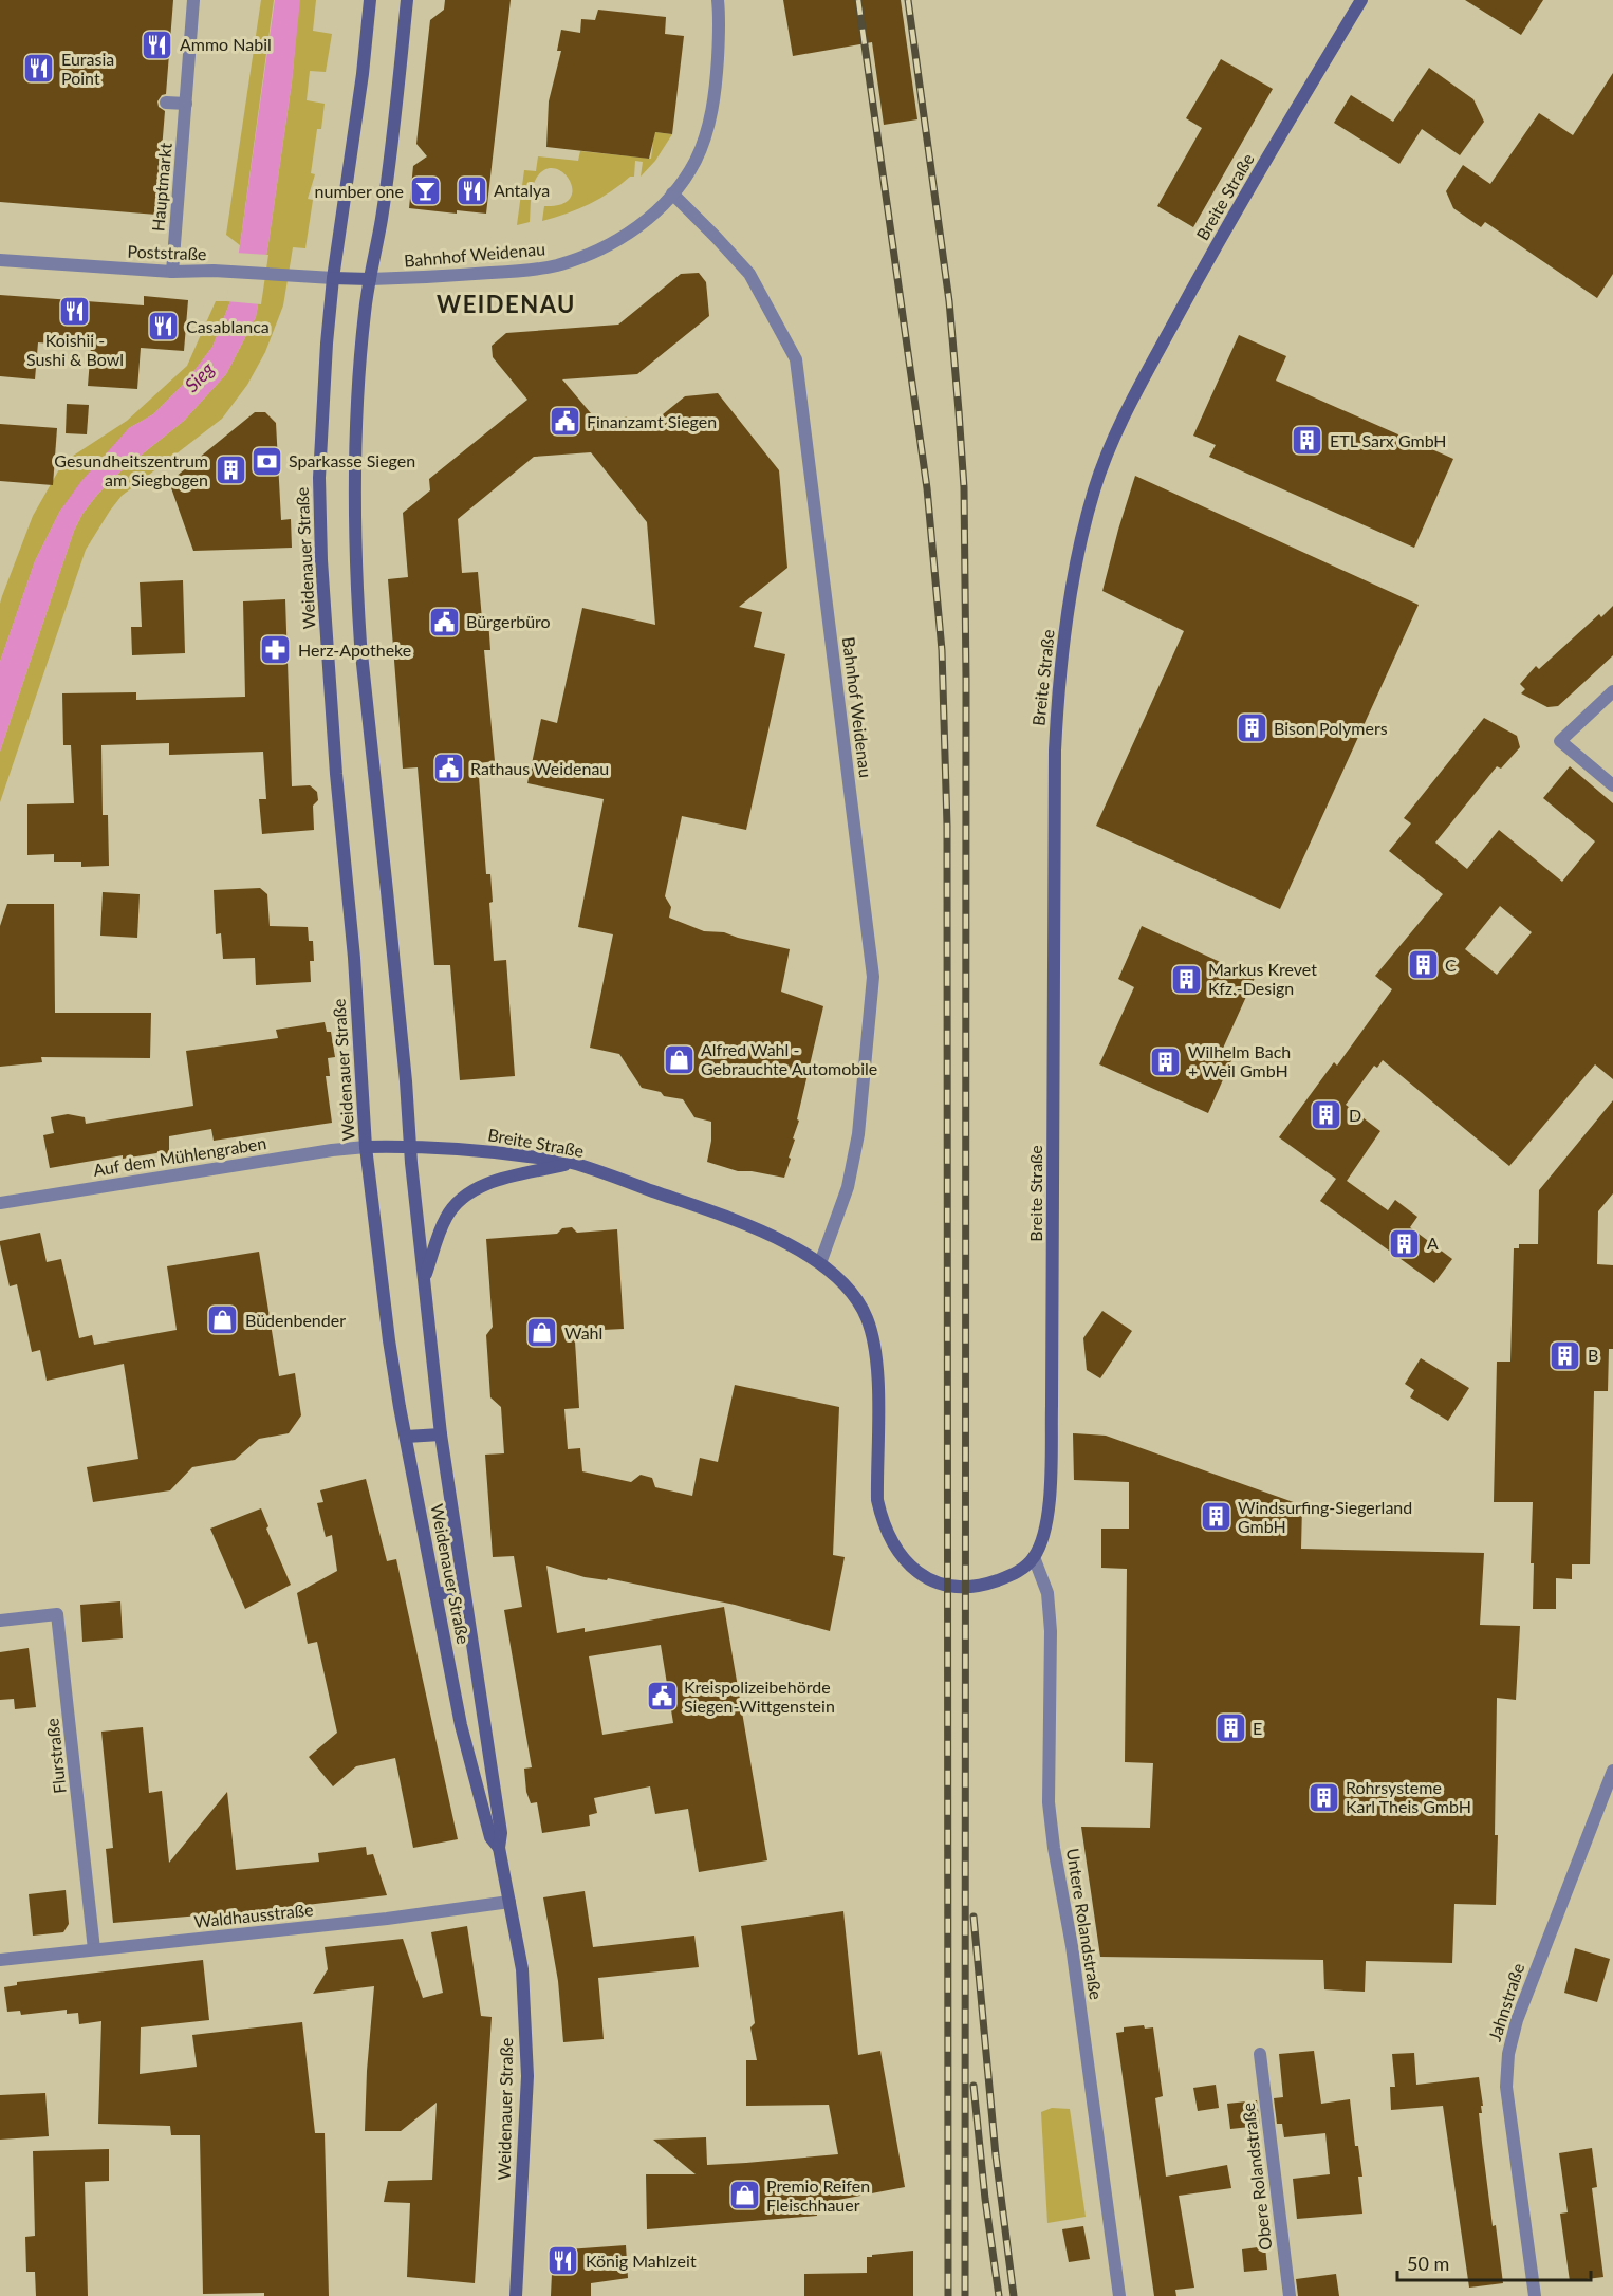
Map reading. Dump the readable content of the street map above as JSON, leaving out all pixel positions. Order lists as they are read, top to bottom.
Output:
{
  "streets": {
    "main road": ["Breite Straße", "Weidenauer Straße"],
    "street": [
      "Hauptmarkt",
      "Poststraße",
      "Bahnhof Weidenau",
      "Auf dem Mühlengraben",
      "Flurstraße",
      "Waldhausstraße",
      "Untere Rolandstraße",
      "Jahnstraße",
      "Obere Rolandstraße"
    ]
  },
  "crossings": [
    ["Hauptmarkt", "Poststraße"],
    ["Breite Straße", "Bahnhof Weidenau"],
    ["Breite Straße", "Weidenauer Straße"],
    ["Breite Straße", "Auf dem Mühlengraben"],
    ["Breite Straße", "Untere Rolandstraße"],
    ["Poststraße", "Weidenauer Straße"],
    ["Bahnhof Weidenau", "Weidenauer Straße"],
    ["Weidenauer Straße", "Auf dem Mühlengraben"],
    ["Weidenauer Straße", "Waldhausstraße"],
    ["Flurstraße", "Waldhausstraße"]
  ],
  "districts": ["WEIDENAU"],
  "water": ["Sieg"],
  "places": {
    "restaurant": [
      "Ammo Nabil",
      "Eurasia Point",
      "Antalya",
      "Koishii - Sushi & Bowl",
      "Casablanca",
      "König Mahlzeit"
    ],
    "bar": ["number one"],
    "public building": [
      "Finanzamt Siegen",
      "Bürgerbüro",
      "Rathaus Weidenau",
      "Kreispolizeibehörde Siegen-Wittgenstein"
    ],
    "building": [
      "ETL Sarx GmbH",
      "Gesundheitszentrum am Siegbogen",
      "Bison Polymers",
      "C",
      "Markus Krevet Kfz.-Design",
      "Wilhelm Bach + Weil GmbH",
      "D",
      "A",
      "B",
      "Windsurfing-Siegerland GmbH",
      "E",
      "Rohrsysteme Karl Theis GmbH"
    ],
    "bank": ["Sparkasse Siegen"],
    "pharmacy": ["Herz-Apotheke"],
    "shop": [
      "Alfred Wahl - Gebrauchte Automobile",
      "Büdenbender",
      "Wahl",
      "Premio Reifen Fleischhauer"
    ]
  },
  "scale_bar": "50 m"
}
